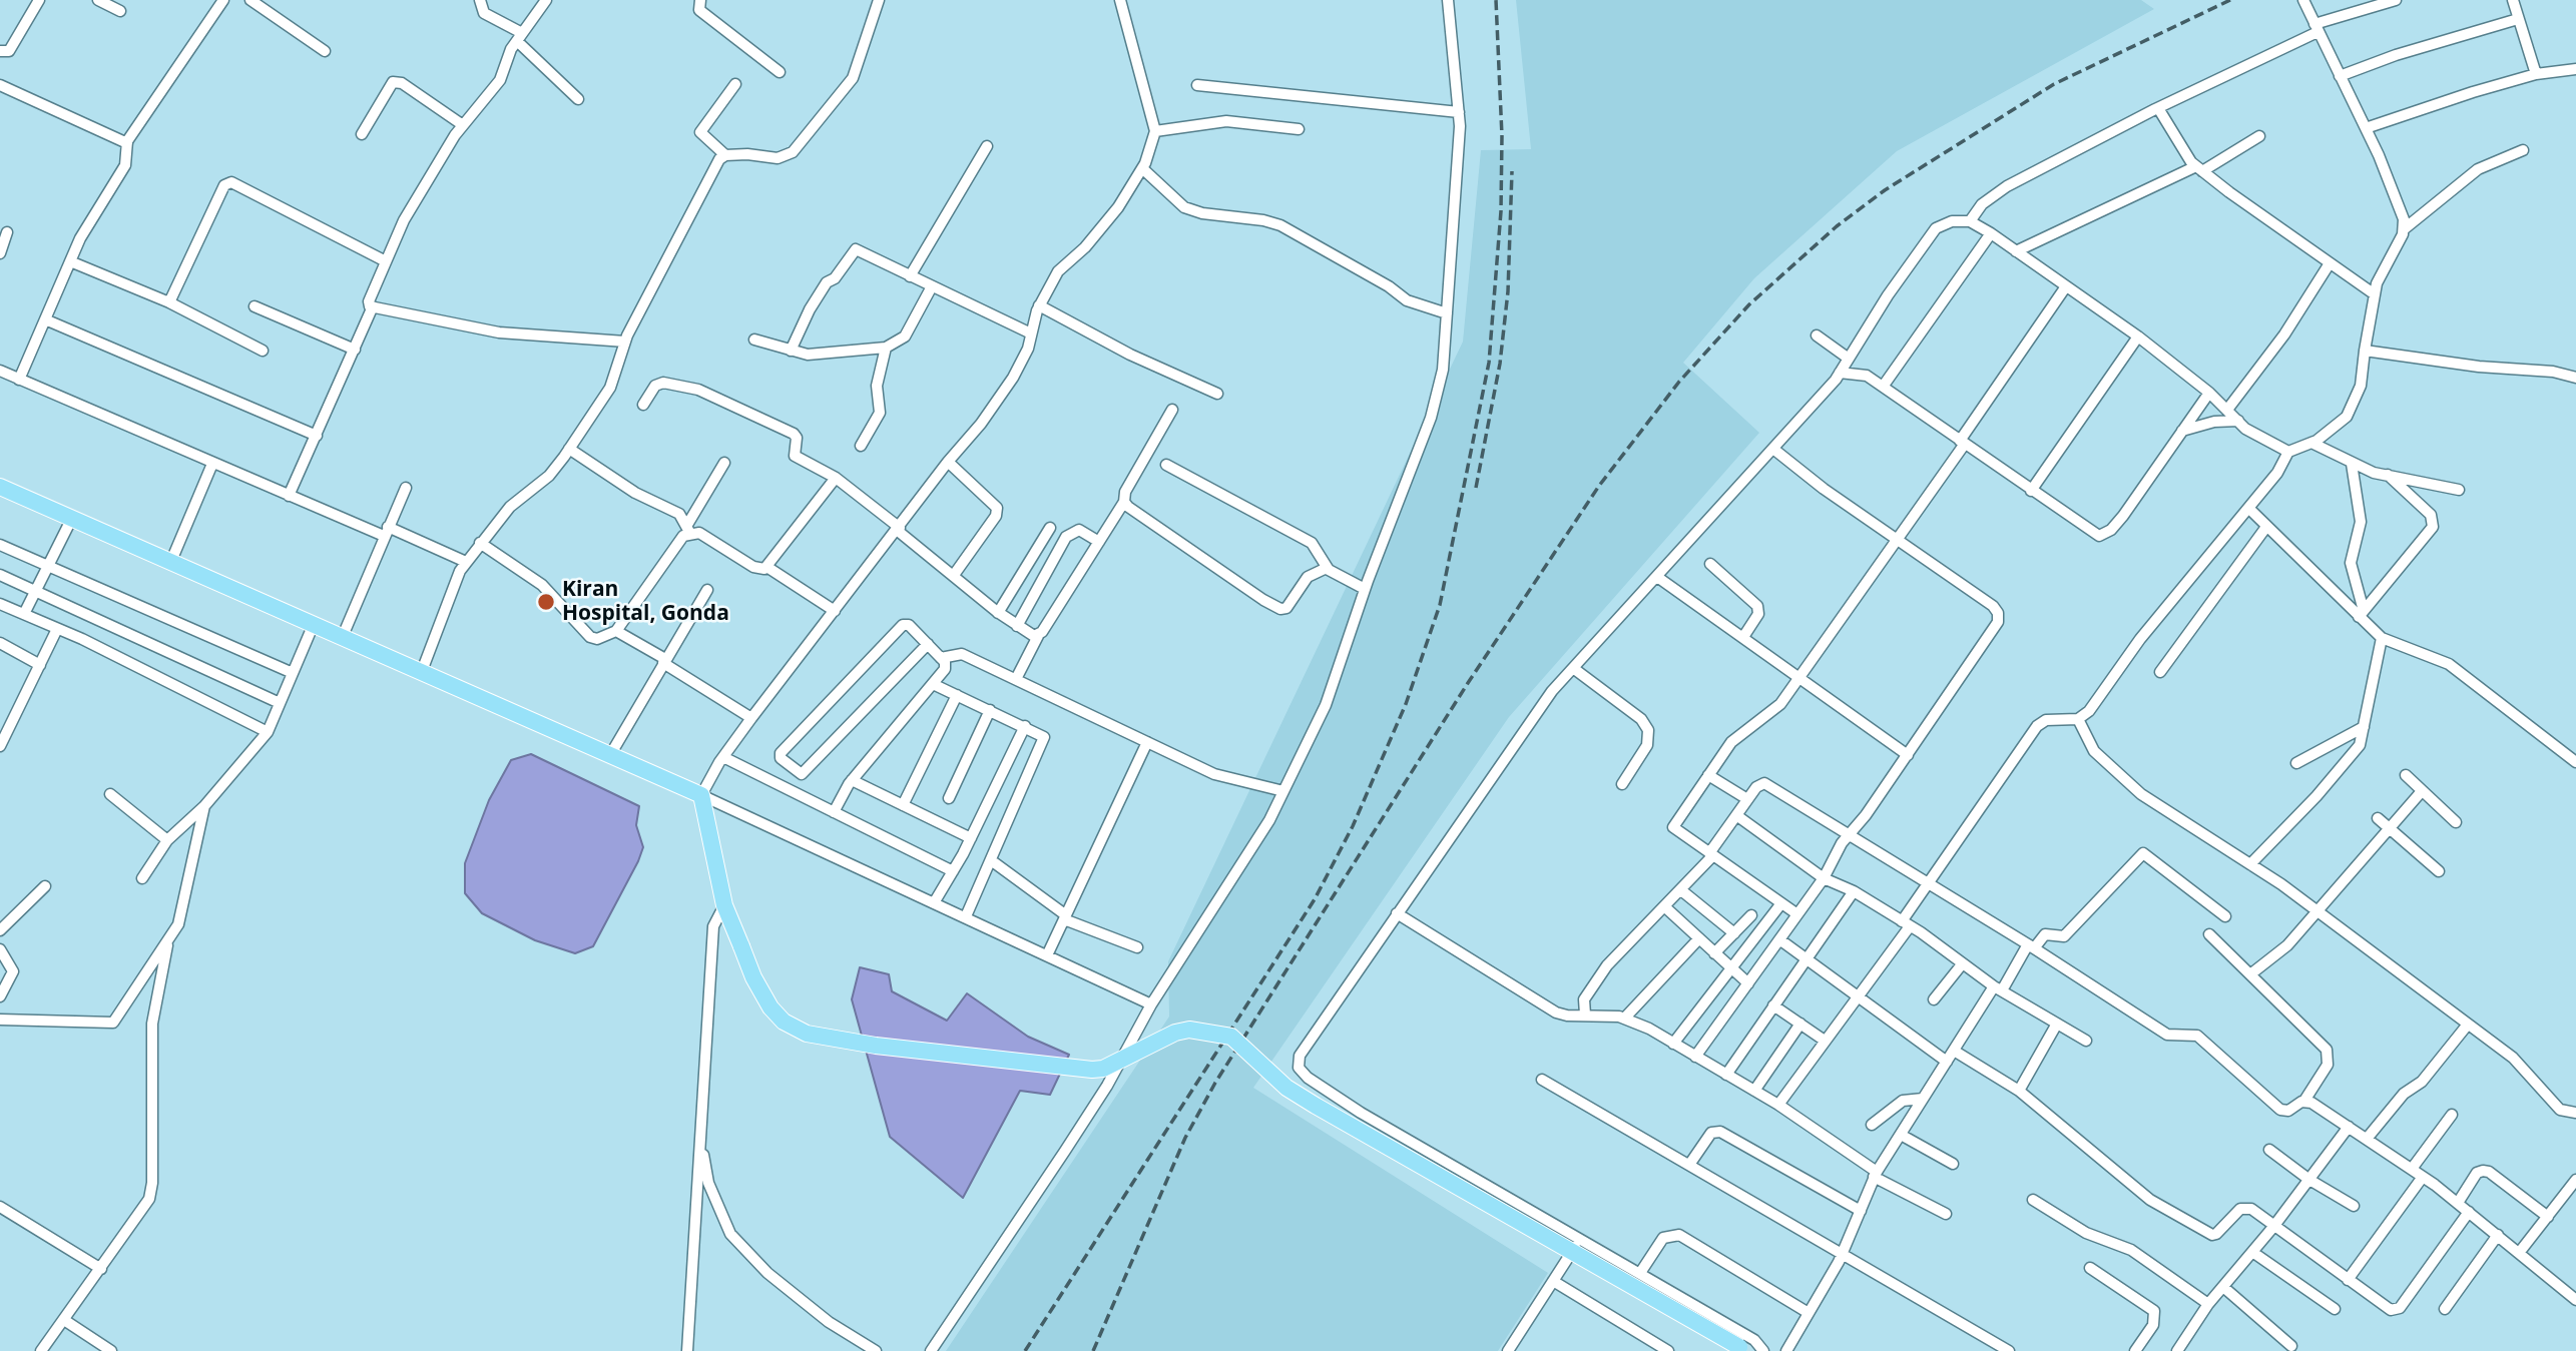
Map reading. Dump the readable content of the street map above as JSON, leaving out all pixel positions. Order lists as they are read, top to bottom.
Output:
{
  "places": ["Kiran Hospital, Gonda"]
}
